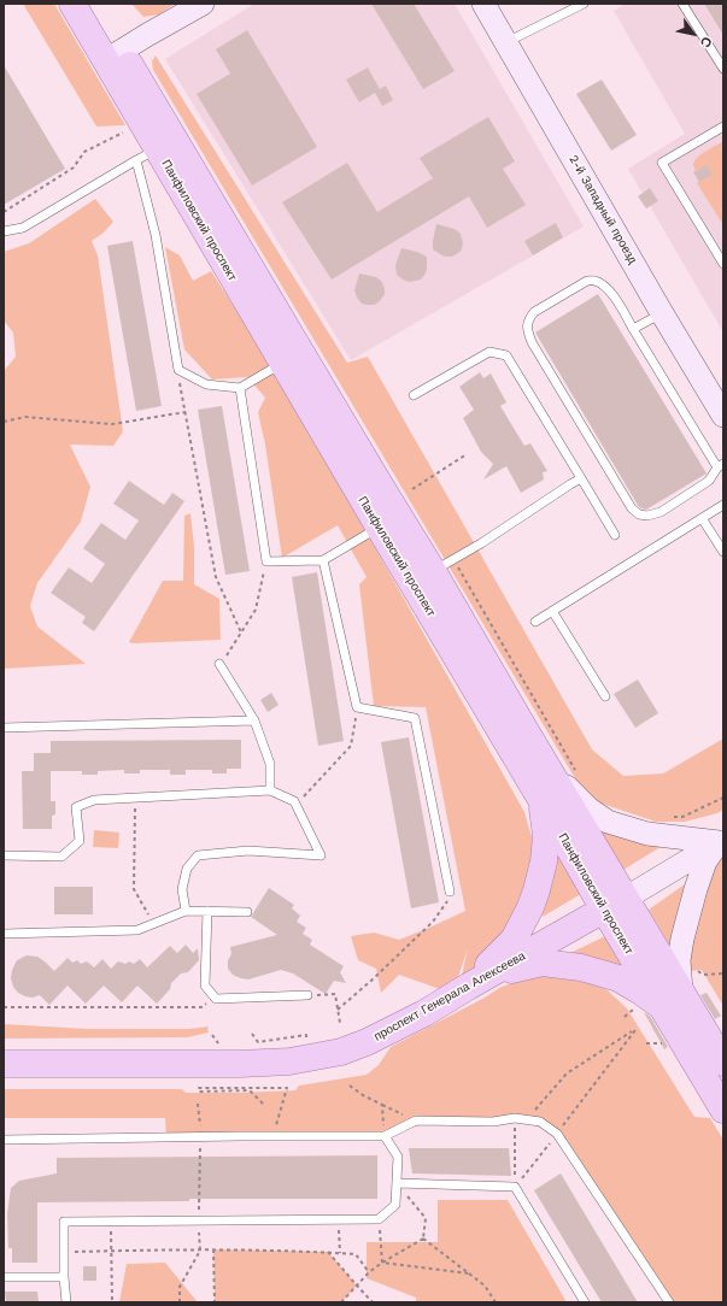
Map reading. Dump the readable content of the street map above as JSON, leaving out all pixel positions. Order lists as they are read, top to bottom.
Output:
{
  "streets": {
    "main road": ["Панфиловский проспект", "проспект Генерала Алексеева"],
    "street": ["2-й Западный проезд"]
  },
  "crossings": [
    ["Панфиловский проспект", "проспект Генерала Алексеева"]
  ],
  "north": "bottom right"
}
